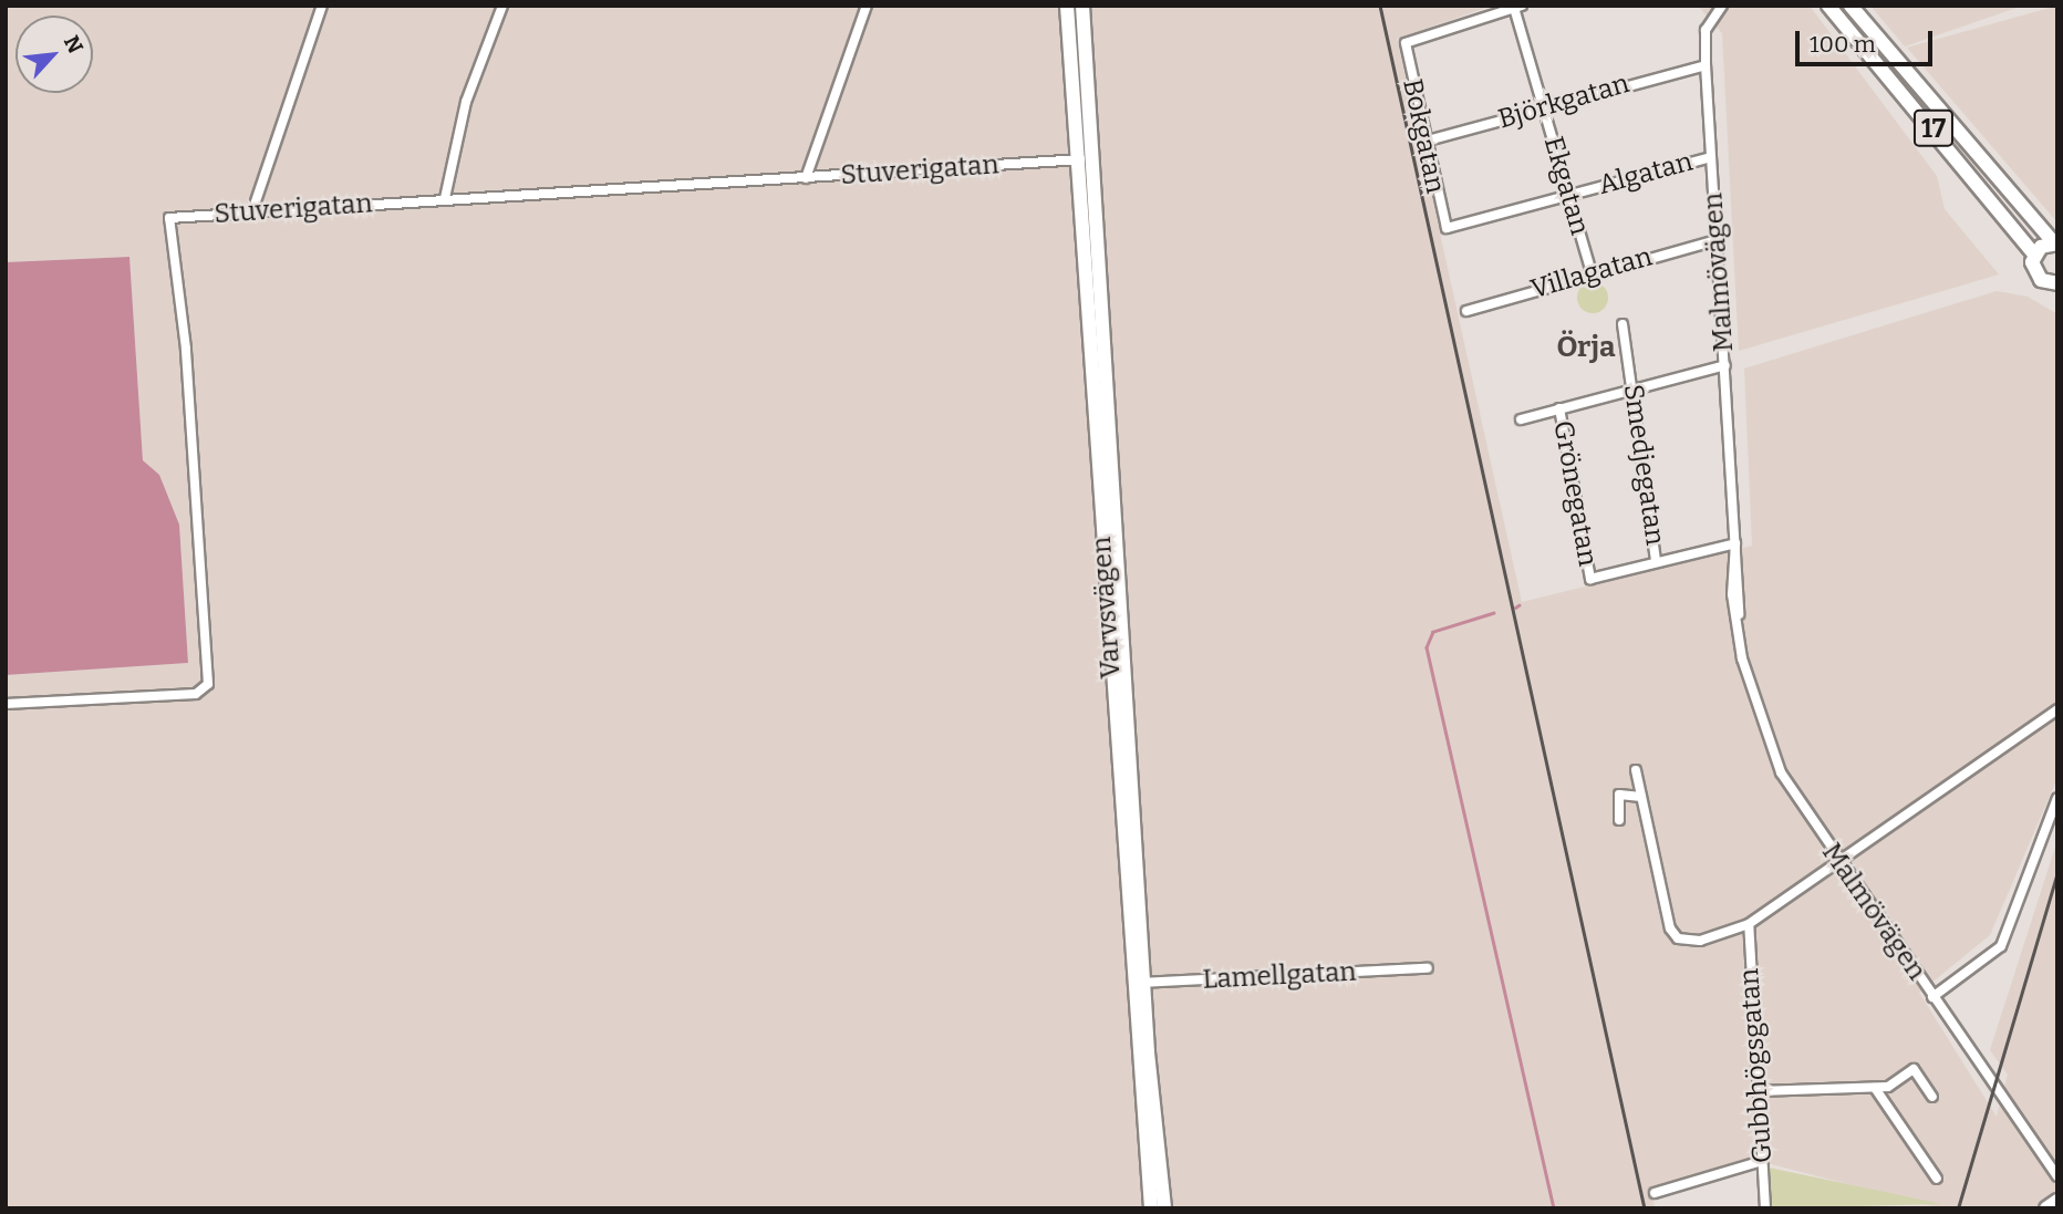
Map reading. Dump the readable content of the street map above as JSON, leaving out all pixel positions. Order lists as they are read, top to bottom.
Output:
{
  "streets": {
    "main road": ["17", "Varvsvägen"],
    "street": [
      "Björkgatan",
      "Bokgatan",
      "Stuverigatan",
      "Algatan",
      "Ekgatan",
      "Malmövägen",
      "Villagatan",
      "Smedjegatan",
      "Grönegatan",
      "Lamellgatan",
      "Gubbhögsgatan"
    ]
  },
  "crossings": [
    ["Björkgatan", "Bokgatan"],
    ["Björkgatan", "Ekgatan"],
    ["Björkgatan", "Malmövägen"],
    ["Bokgatan", "Algatan"],
    ["Bokgatan", "Ekgatan"],
    ["Stuverigatan", "Varvsvägen"],
    ["Algatan", "Ekgatan"],
    ["Algatan", "Malmövägen"],
    ["Ekgatan", "Villagatan"],
    ["Malmövägen", "Villagatan"],
    ["Malmövägen", "Gubbhögsgatan"],
    ["Smedjegatan", "Grönegatan"],
    ["Varvsvägen", "Lamellgatan"]
  ],
  "districts": ["Örja"],
  "scale_bar": "100 m",
  "north": "top right"
}
